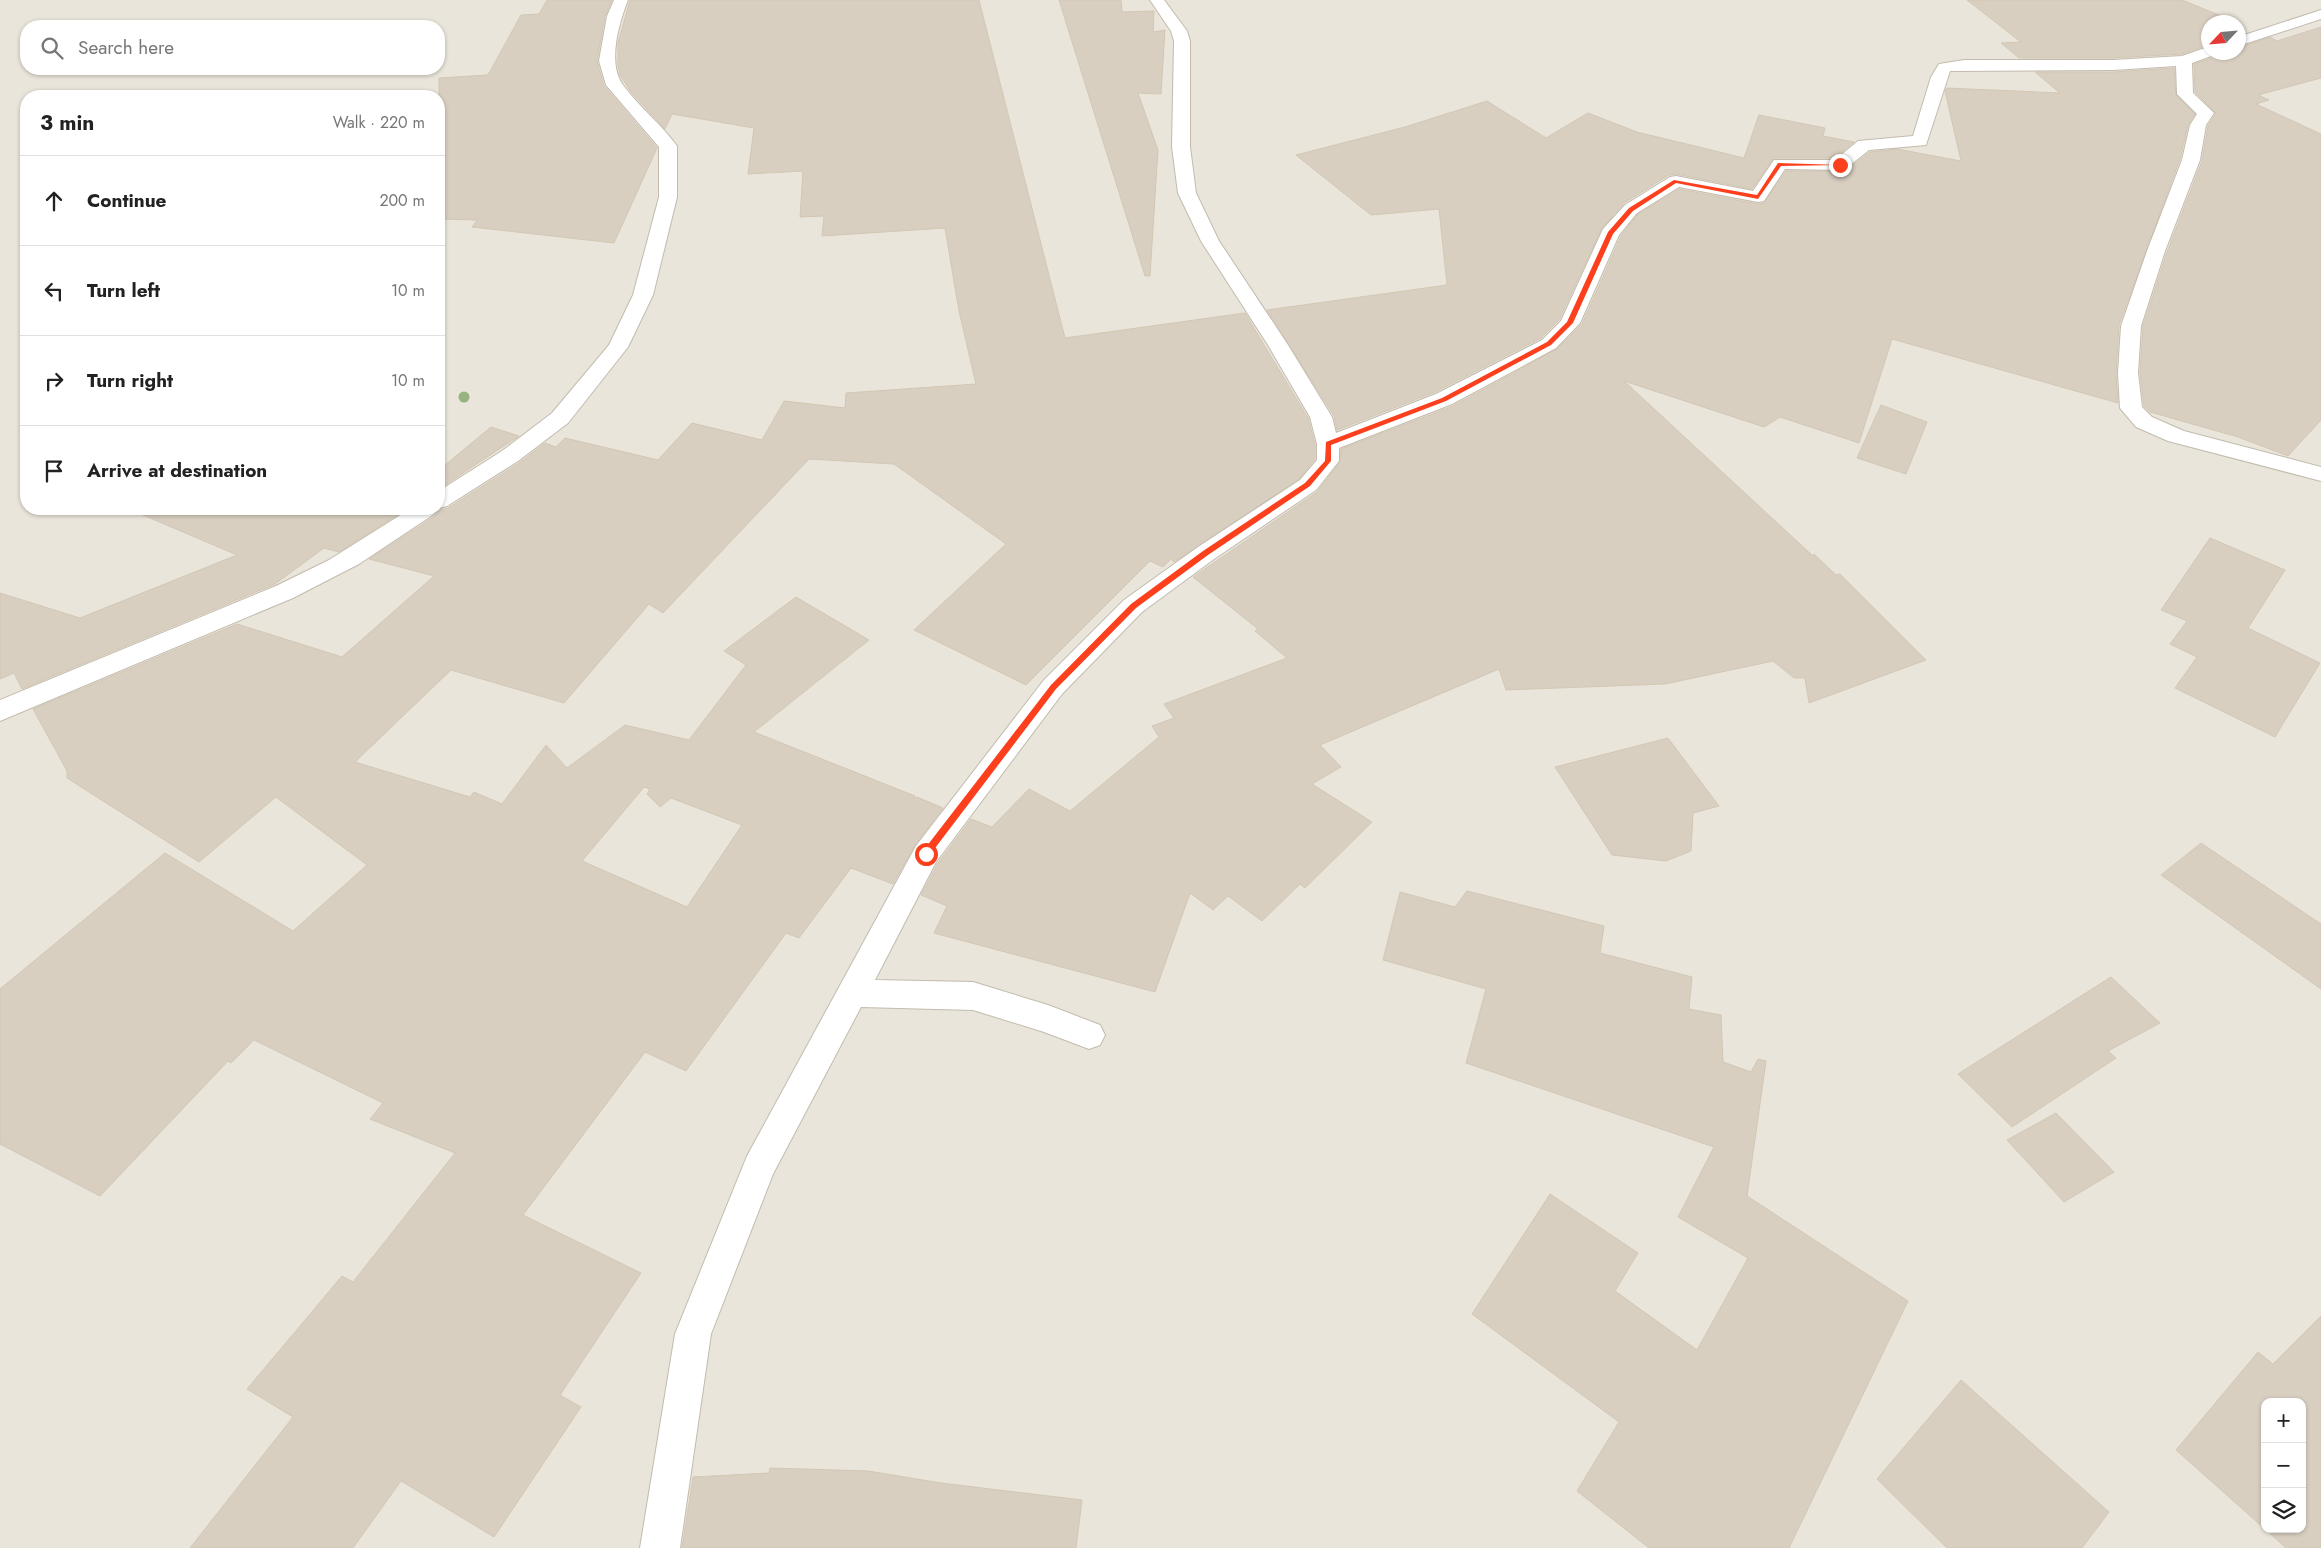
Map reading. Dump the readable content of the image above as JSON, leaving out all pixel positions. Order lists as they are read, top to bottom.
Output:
{
  "north": "bottom left",
  "page": {
    "search": "Search here",
    "heading": ["3 min", "Walk · 220 m"],
    "list": [
      ["Continue", "200 m"],
      ["Turn left", "10 m"],
      ["Turn right", "10 m"],
      "Arrive at destination"
    ],
    "map_buttons": ["+", "−"]
  }
}
